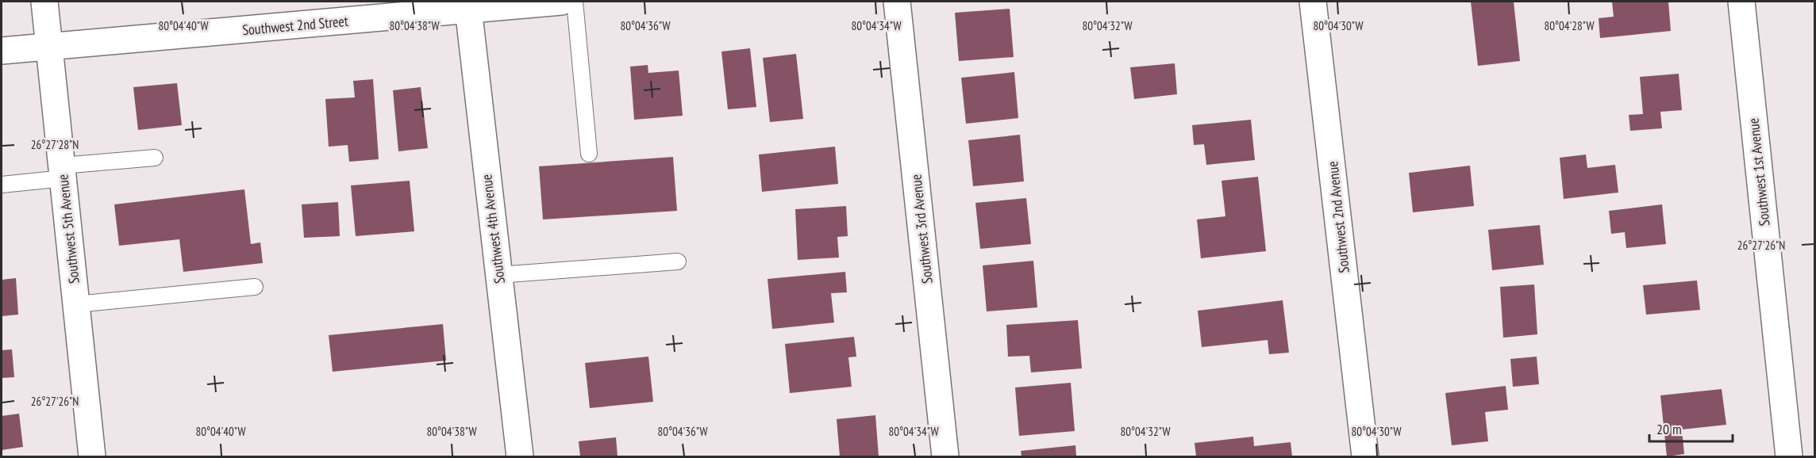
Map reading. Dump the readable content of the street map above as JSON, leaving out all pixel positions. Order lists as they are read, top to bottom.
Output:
{
  "streets": {
    "street": [
      "Southwest 2nd Street",
      "Southwest 1st Avenue",
      "Southwest 2nd Avenue",
      "Southwest 5th Avenue",
      "Southwest 4th Avenue",
      "Southwest 3rd Avenue"
    ]
  },
  "crossings": [
    ["Southwest 2nd Street", "Southwest 5th Avenue"],
    ["Southwest 2nd Street", "Southwest 4th Avenue"]
  ],
  "scale_bar": "20 m",
  "coordinates": [
    "80°04'40\"W",
    "80°04'38\"W",
    "80°04'36\"W",
    "80°04'34\"W",
    "80°04'32\"W",
    "80°04'30\"W",
    "80°04'28\"W",
    "26°27'28\"N",
    "26°27'26\"N"
  ]
}
